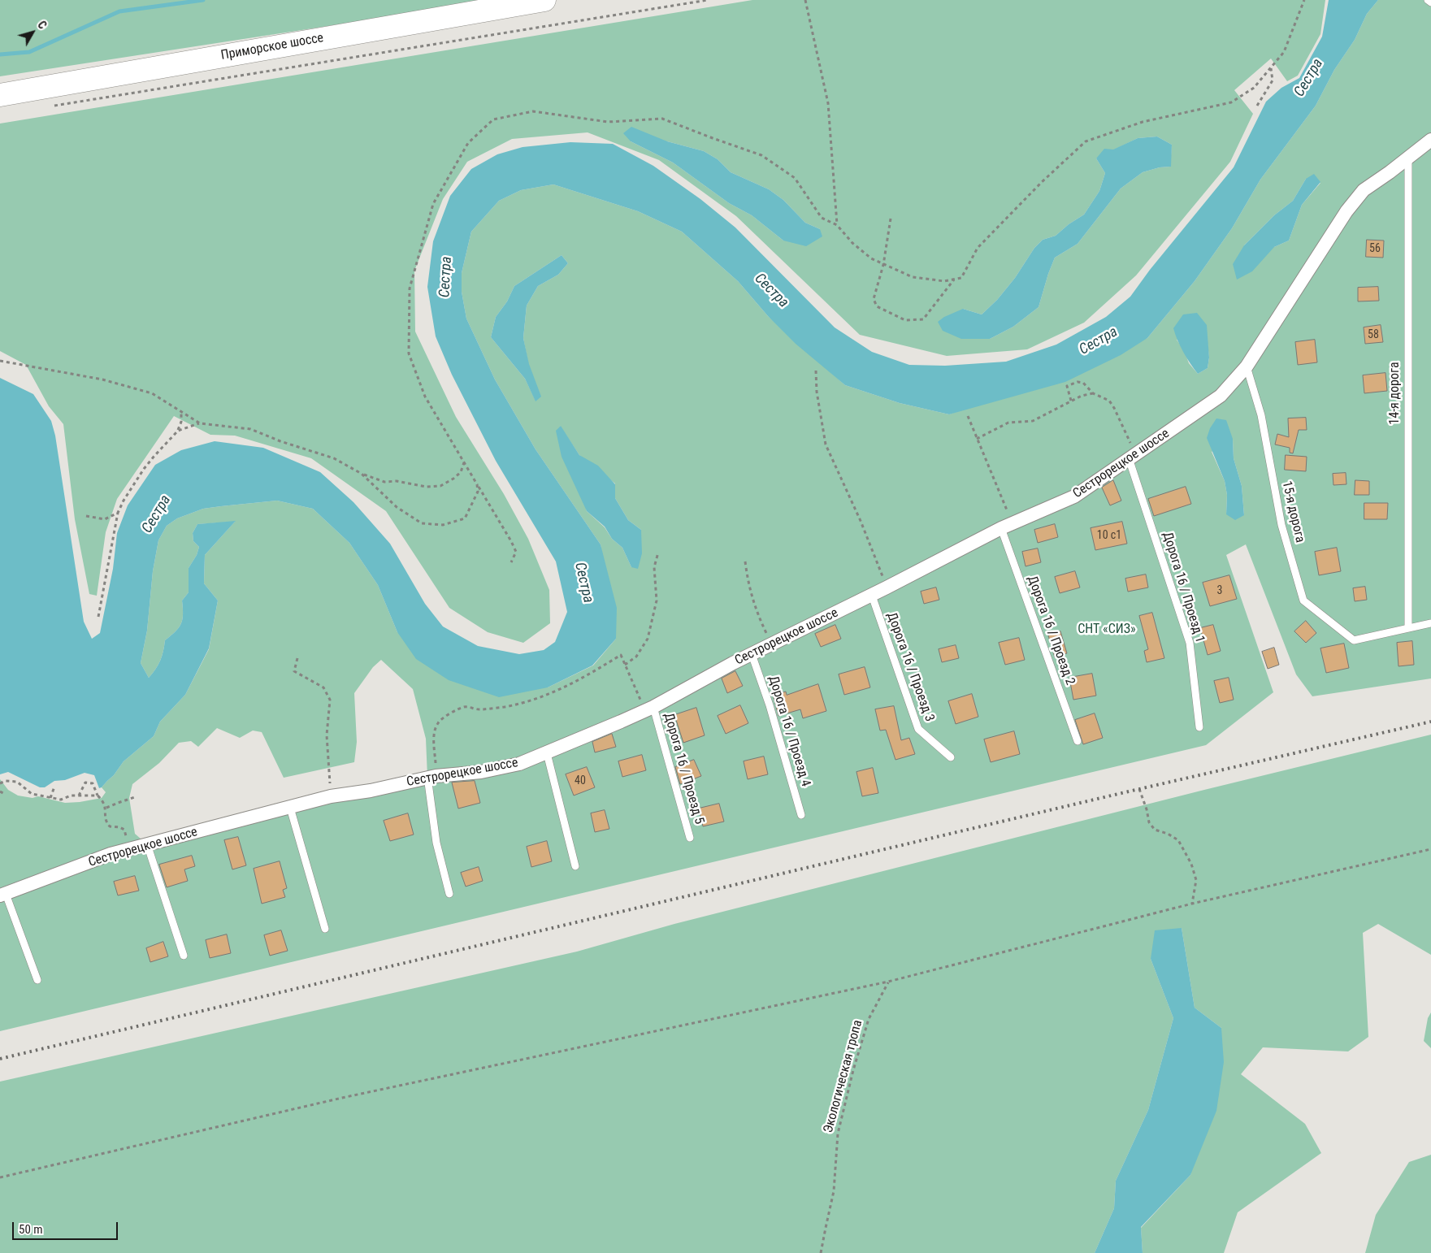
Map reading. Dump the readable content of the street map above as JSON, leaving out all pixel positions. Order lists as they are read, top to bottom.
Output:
{
  "streets": {
    "highway": ["Приморское шоссе"],
    "street": ["Сестрорецкое шоссе"],
    "lane": [
      "14-я дорога",
      "15-я дорога",
      "Дорога 16 / Проезд 1",
      "Дорога 16 / Проезд 2",
      "Дорога 16 / Проезд 3",
      "Дорога 16 / Проезд 4",
      "Дорога 16 / Проезд 5"
    ],
    "path": ["Экологическая тропа"]
  },
  "crossings": [
    ["14-я дорога", "Сестрорецкое шоссе"],
    ["14-я дорога", "15-я дорога"],
    ["Сестрорецкое шоссе", "15-я дорога"],
    ["Сестрорецкое шоссе", "Дорога 16 / Проезд 1"],
    ["Сестрорецкое шоссе", "Дорога 16 / Проезд 2"],
    ["Сестрорецкое шоссе", "Дорога 16 / Проезд 3"],
    ["Сестрорецкое шоссе", "Дорога 16 / Проезд 4"],
    ["Сестрорецкое шоссе", "Дорога 16 / Проезд 5"]
  ],
  "water": ["Сестра"],
  "parks": ["СНТ «СИЗ»"],
  "house_numbers": [
    "56",
    "58",
    "10 с1",
    "3",
    "40"
  ],
  "scale_bar": "50 m",
  "north": "top right"
}
